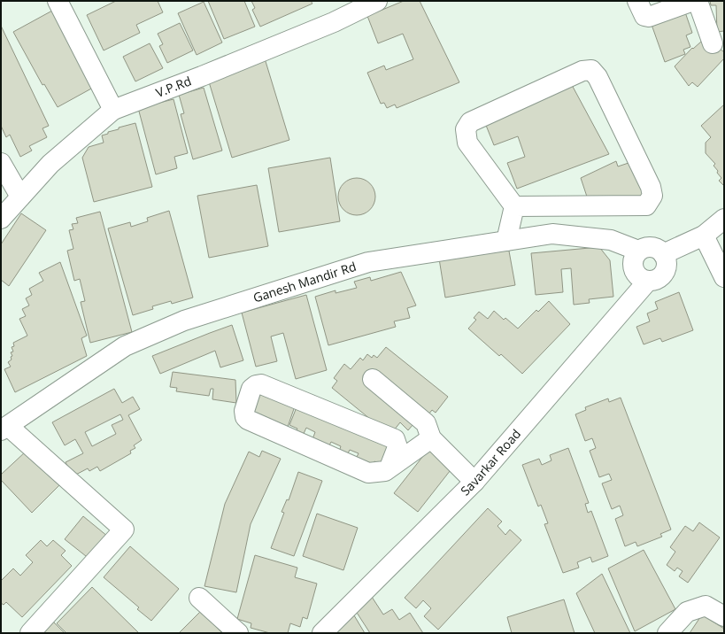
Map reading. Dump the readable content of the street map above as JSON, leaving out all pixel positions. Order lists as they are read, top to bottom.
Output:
{
  "streets": {
    "street": ["V.P.Rd", "Ganesh Mandir Rd", "Savarkar Road"]
  },
  "crossings": [
    ["Ganesh Mandir Rd", "Savarkar Road"]
  ]
}
